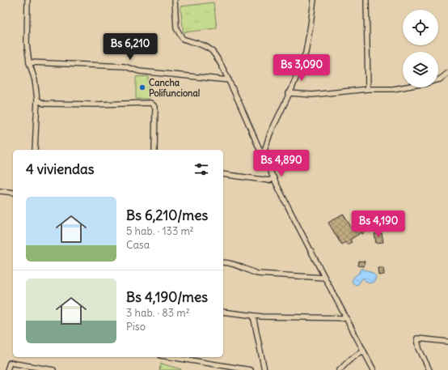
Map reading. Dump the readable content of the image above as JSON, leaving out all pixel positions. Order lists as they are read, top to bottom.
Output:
{
  "places": ["Cancha Polifuncional"],
  "page": {
    "price": [
      "Bs 6,210",
      "Bs 3,090",
      "Bs 4,890",
      "Bs 4,190"
    ],
    "heading": "4 viviendas",
    "list": [
      {
        "name": "Bs 6,210/mes",
        "note": "5 hab. · 133 m² · Casa"
      },
      {
        "name": "Bs 4,190/mes",
        "note": "3 hab. · 83 m² · Piso"
      }
    ]
  }
}
